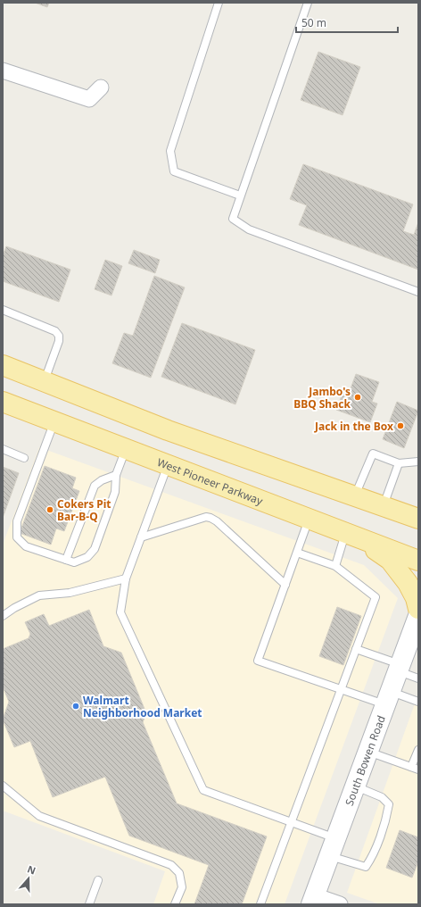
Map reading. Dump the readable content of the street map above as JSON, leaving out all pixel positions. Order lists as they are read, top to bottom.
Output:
{
  "streets": {
    "main road": ["West Pioneer Parkway", "South Bowen Road"]
  },
  "places": [
    "Jambo's BBQ Shack",
    "Jack in the Box",
    "Cokers Pit Bar-B-Q",
    "Walmart Neighborhood Market"
  ],
  "scale_bar": "50 m",
  "north": "top"
}
